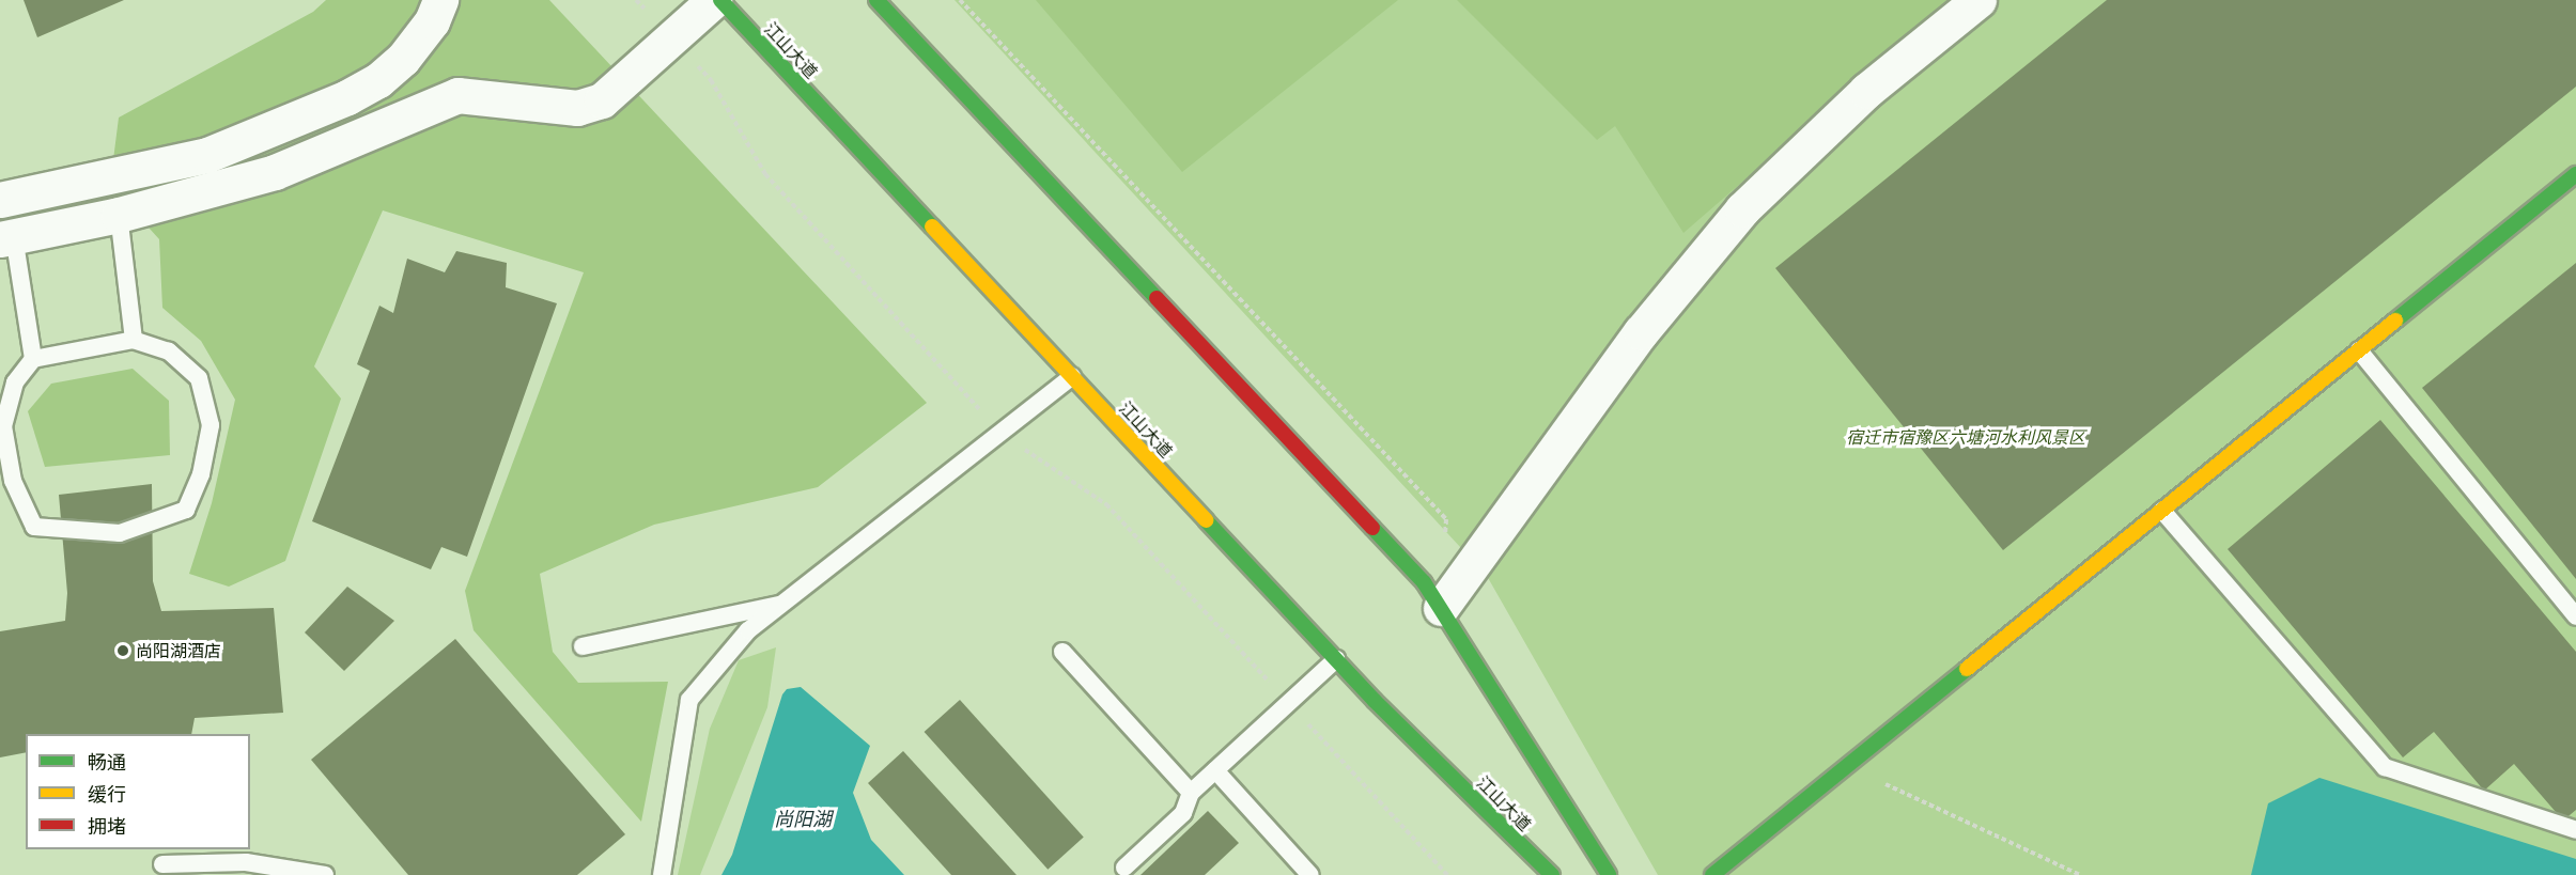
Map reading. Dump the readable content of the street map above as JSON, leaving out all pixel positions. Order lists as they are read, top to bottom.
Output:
{
  "streets": {
    "main road": ["江山大道"]
  },
  "water": ["尚阳湖"],
  "parks": ["宿迁市宿豫区六塘河水利风景区"],
  "places": ["尚阳湖酒店"],
  "legend": ["畅通", "缓行", "拥堵"]
}
